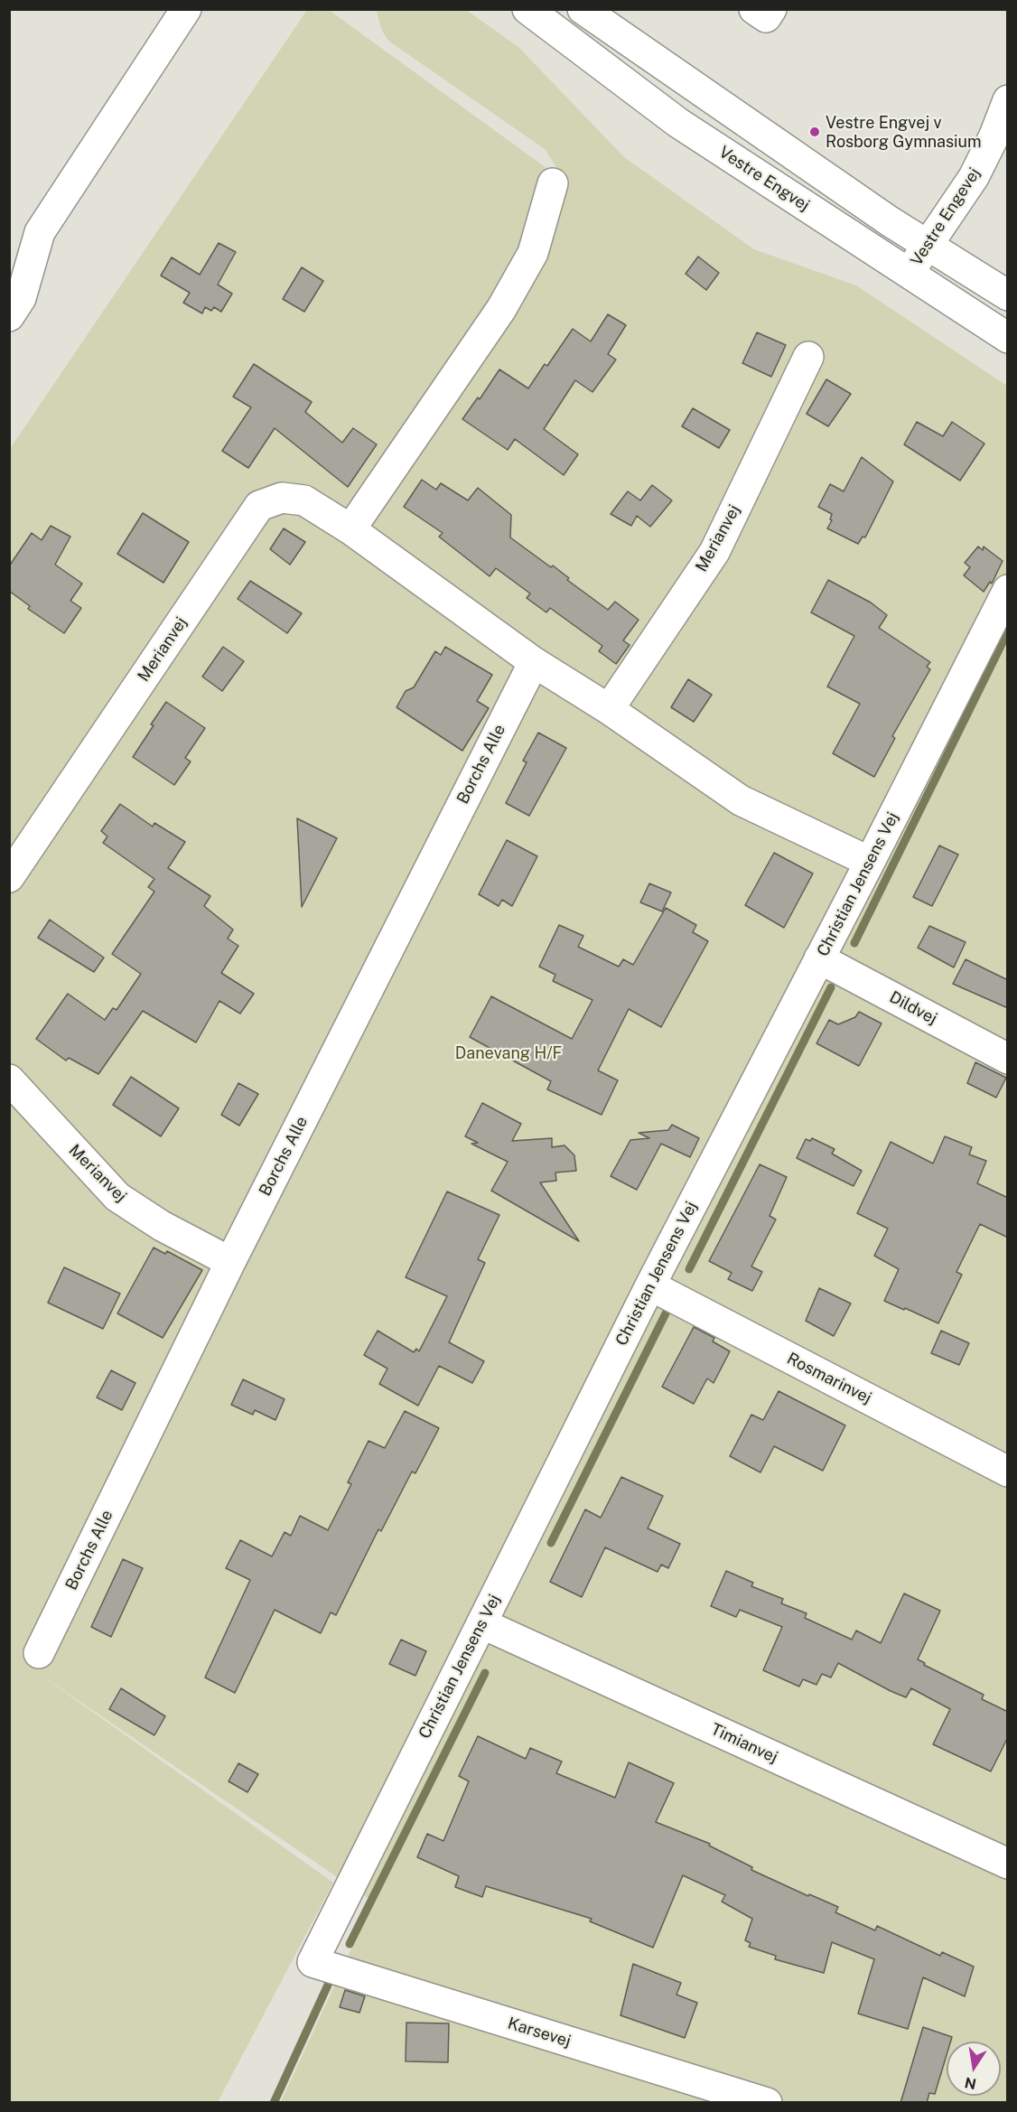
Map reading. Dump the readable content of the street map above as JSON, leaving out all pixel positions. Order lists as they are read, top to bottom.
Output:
{
  "streets": {
    "street": [
      "Vestre Engvej",
      "Vestre Engevej",
      "Merianvej",
      "Borchs Alle",
      "Christian Jensens Vej",
      "Dildvej",
      "Rosmarinvej",
      "Timianvej",
      "Karsevej"
    ]
  },
  "crossings": [
    ["Vestre Engvej", "Vestre Engevej"],
    ["Merianvej", "Borchs Alle"],
    ["Merianvej", "Christian Jensens Vej"],
    ["Christian Jensens Vej", "Dildvej"],
    ["Christian Jensens Vej", "Rosmarinvej"],
    ["Christian Jensens Vej", "Timianvej"],
    ["Christian Jensens Vej", "Karsevej"]
  ],
  "parks": ["Danevang H/F"],
  "places": ["Vestre Engvej v Rosborg Gymnasium"],
  "north": "bottom"
}
